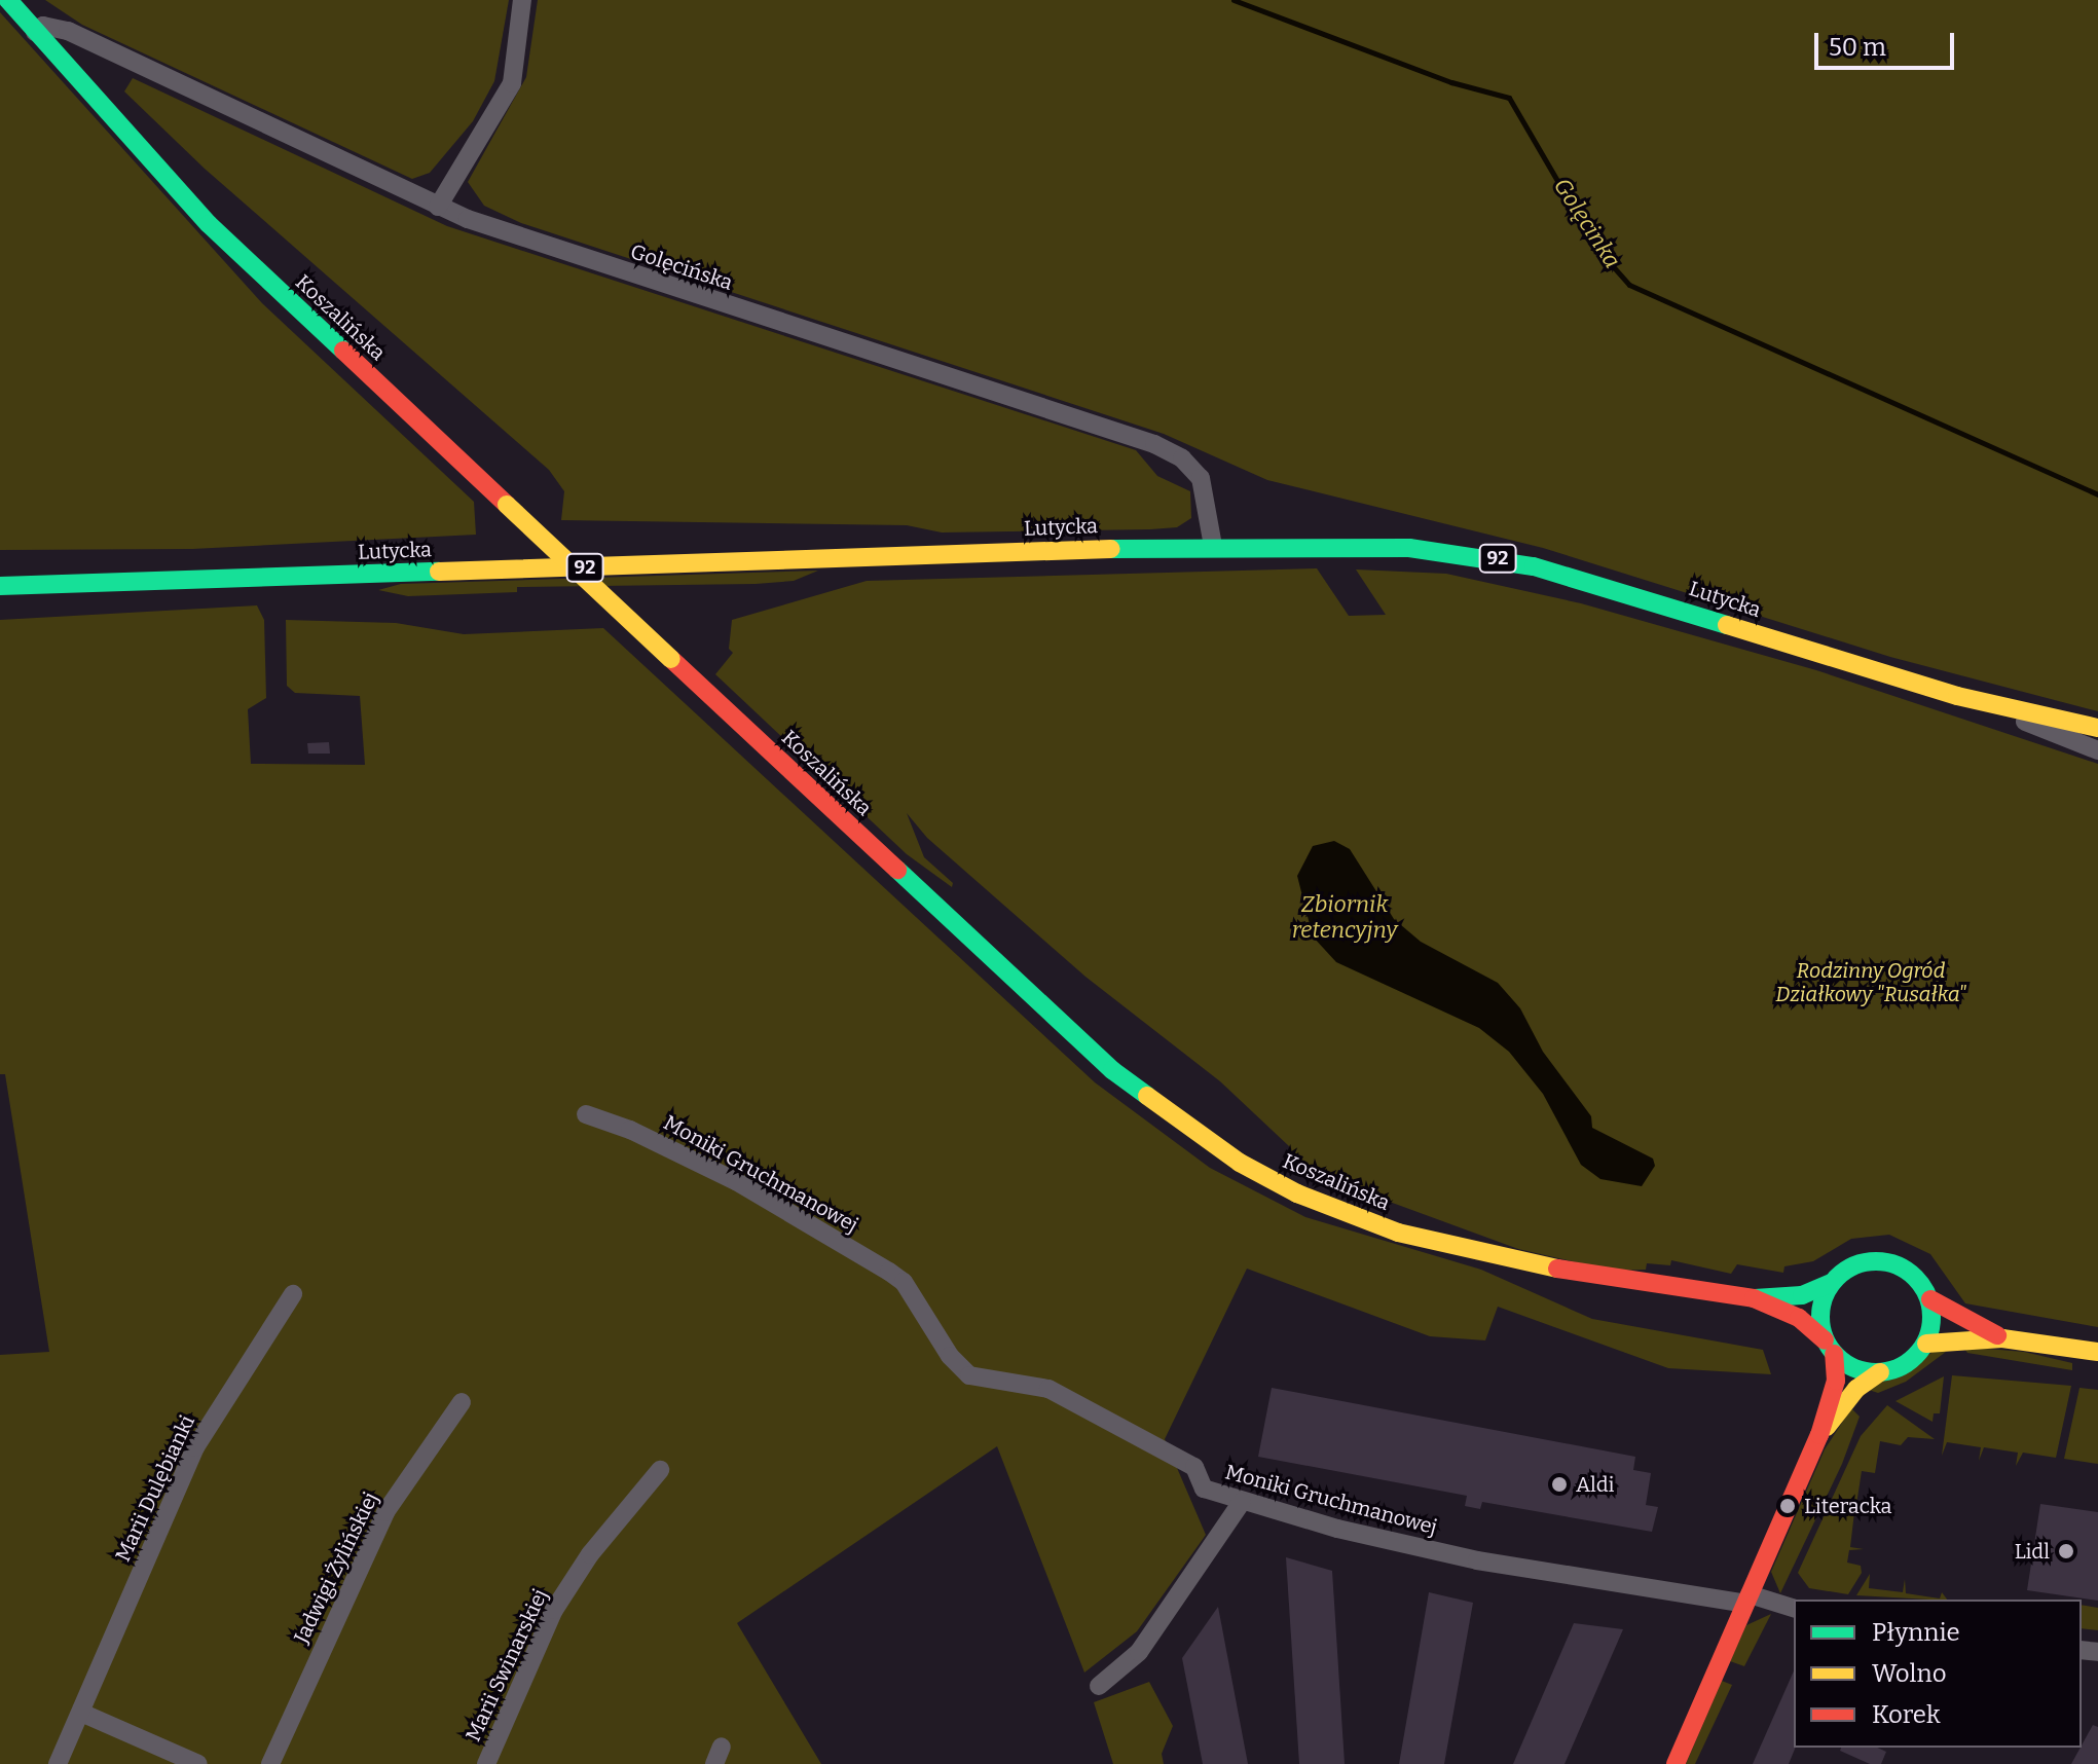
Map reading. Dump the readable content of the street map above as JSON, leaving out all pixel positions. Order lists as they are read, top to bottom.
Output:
{
  "streets": {
    "street": [
      "Golęcińska",
      "Koszalińska",
      "Lutycka",
      "92",
      "Moniki Gruchmanowej",
      "Marii Dulębianki",
      "Jadwigi Żylińskiej",
      "Marii Swinarskiej"
    ]
  },
  "crossings": [
    ["Golęcińska", "Koszalińska"],
    ["Golęcińska", "Lutycka"]
  ],
  "water": ["Golęcinka", "Zbiornik retencyjny"],
  "parks": ["Rodzinny Ogród Działkowy \"Rusałka\""],
  "places": ["Aldi", "Literacka", "Lidl"],
  "legend": ["Płynnie", "Wolno", "Korek"],
  "scale_bar": "50 m"
}
